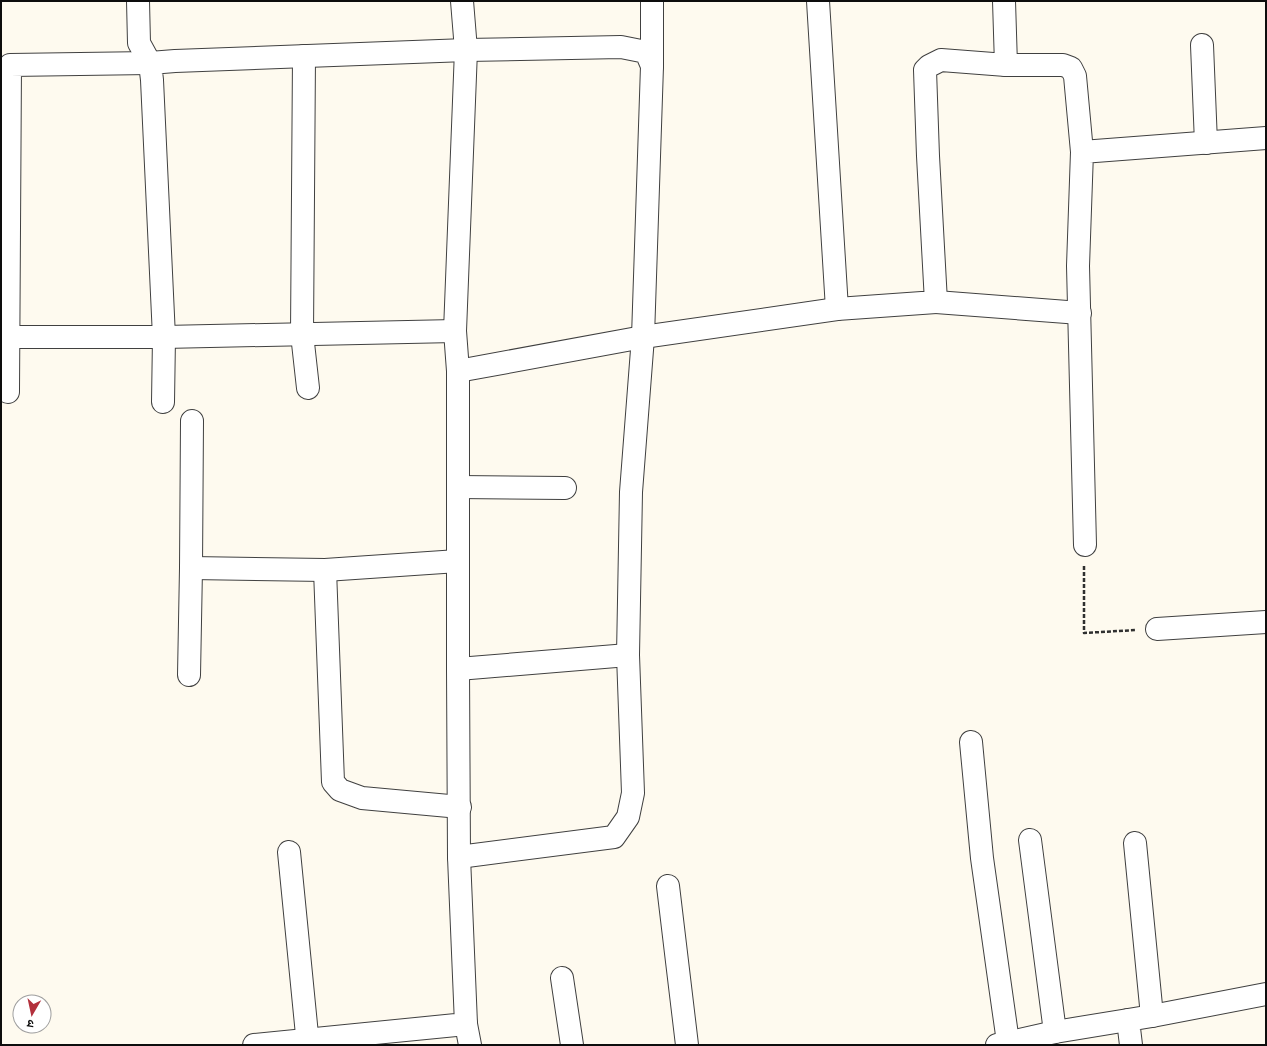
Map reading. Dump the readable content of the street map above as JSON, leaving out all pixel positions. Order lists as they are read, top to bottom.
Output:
{
  "north": "bottom"
}
